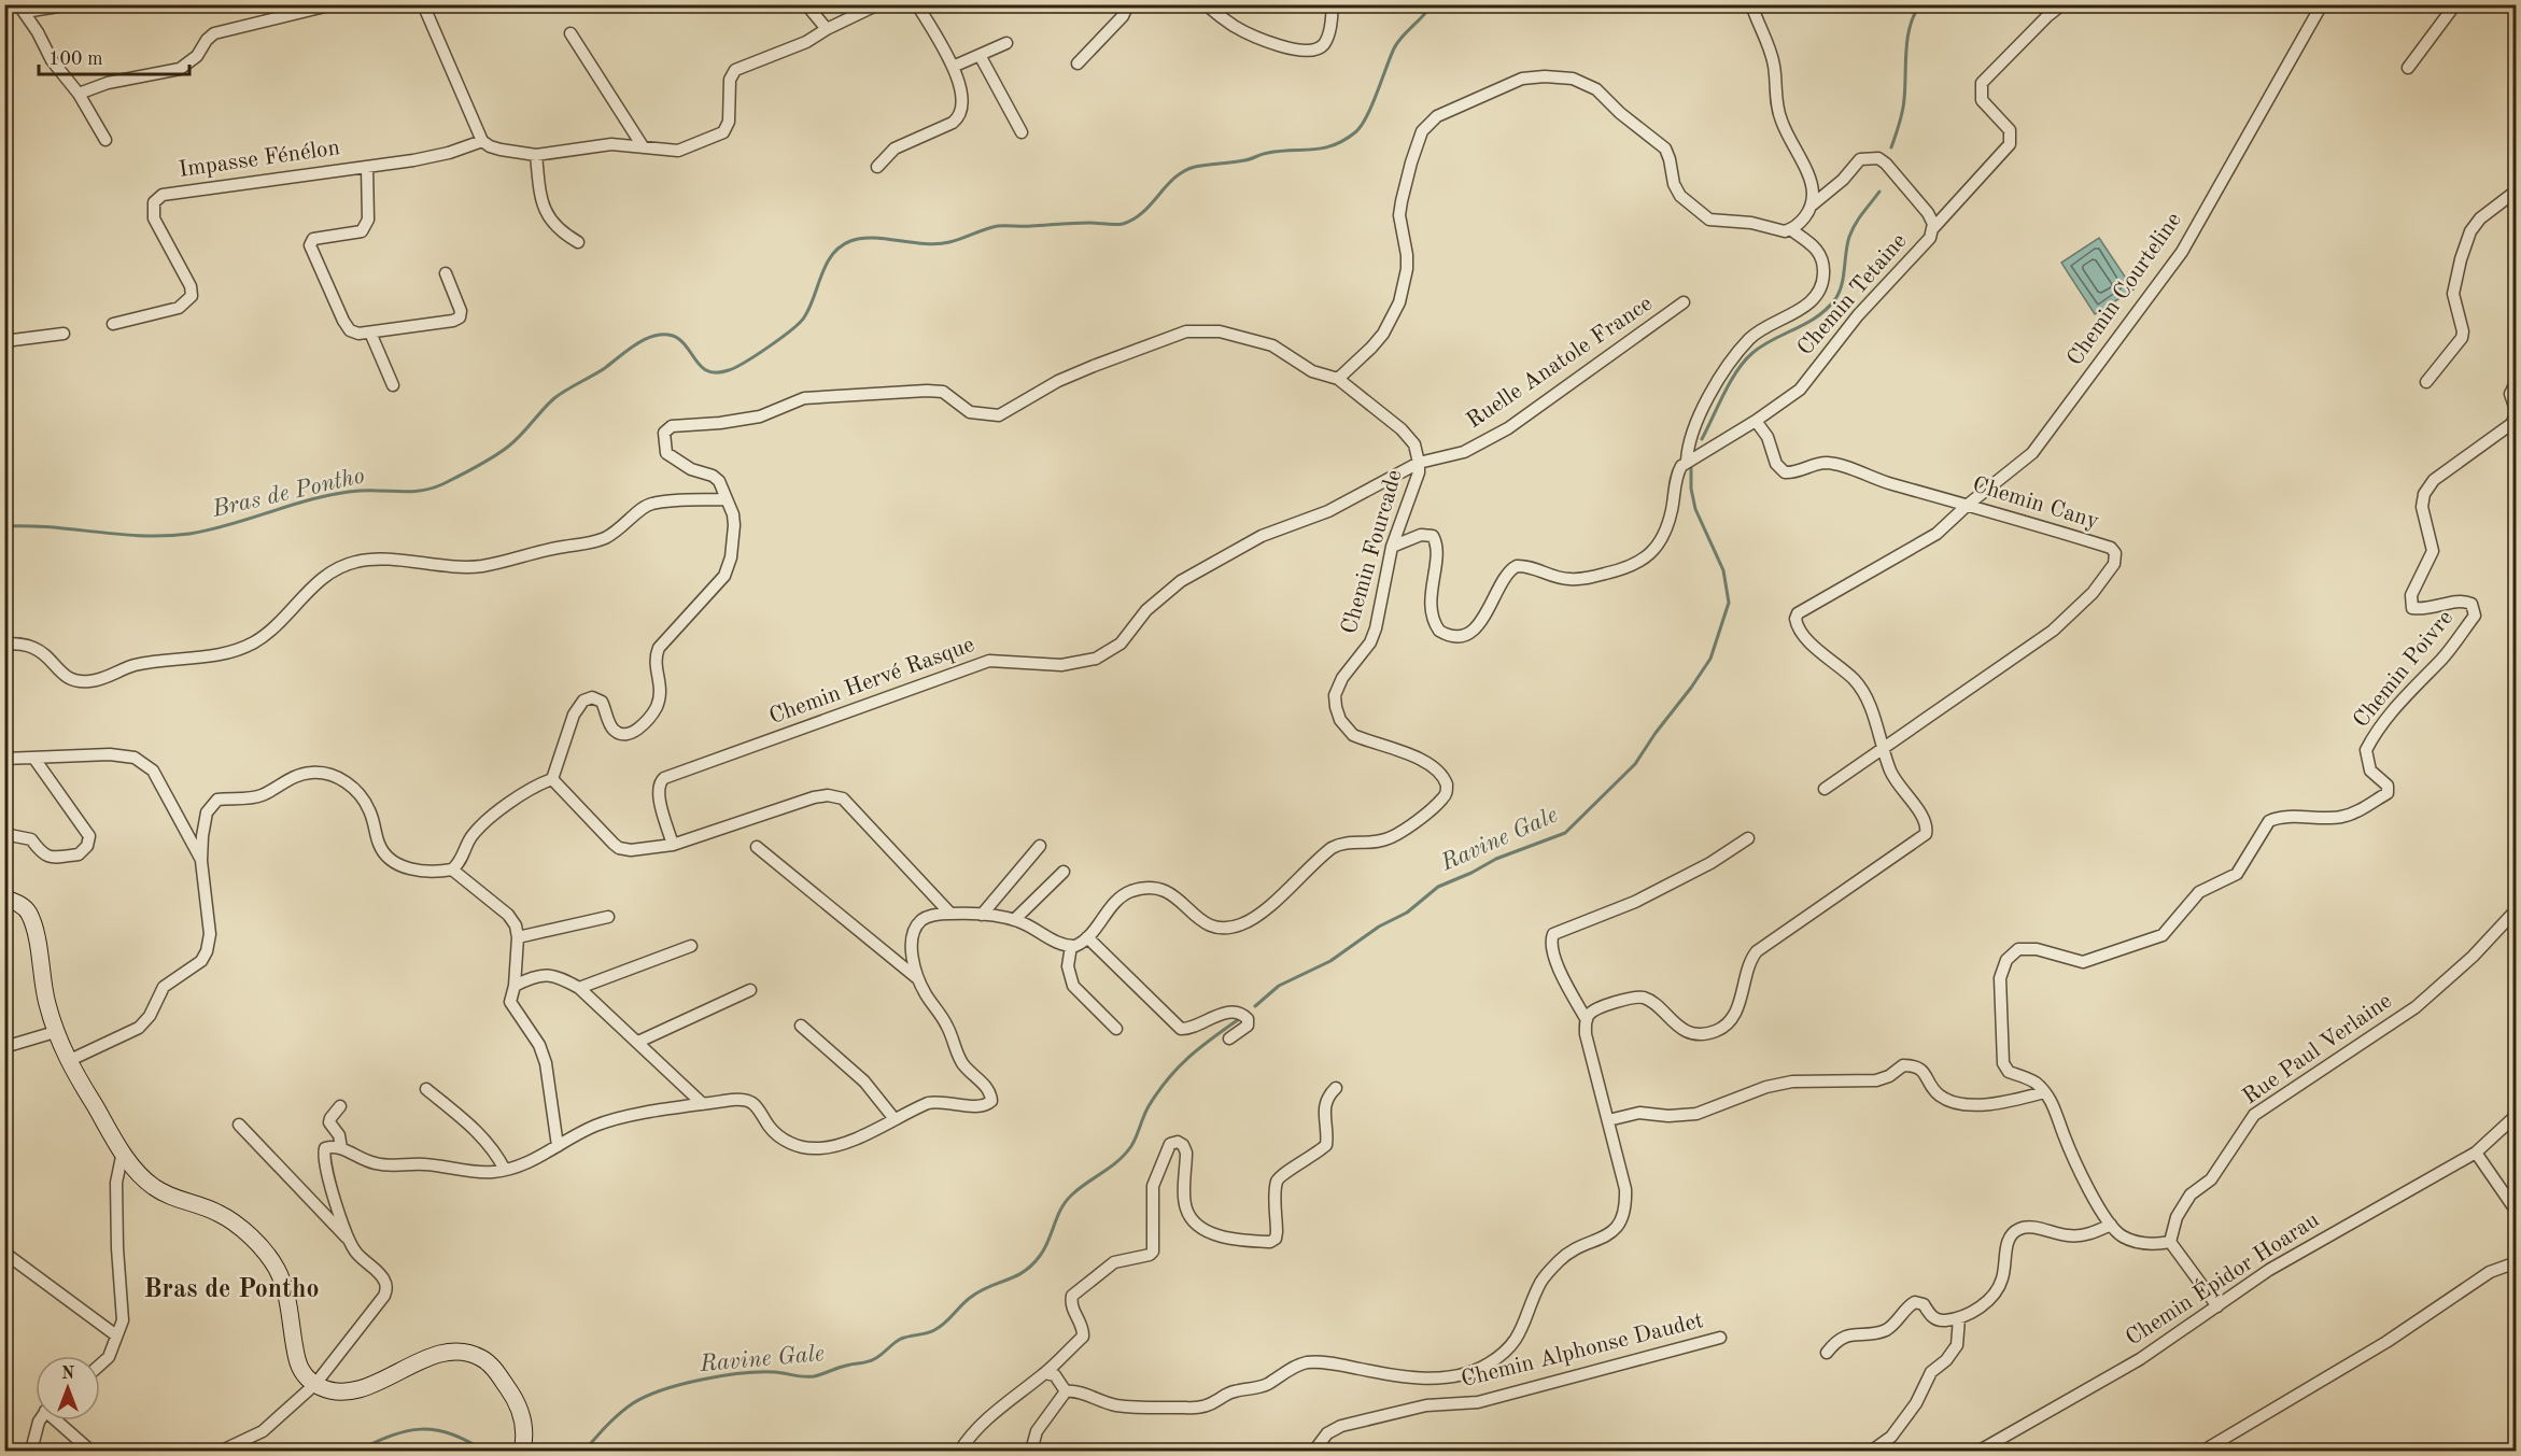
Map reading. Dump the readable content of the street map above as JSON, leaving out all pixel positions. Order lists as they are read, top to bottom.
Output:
{
  "streets": {
    "street": [
      "Impasse Fénélon",
      "Chemin Courteline",
      "Chemin Tetaine",
      "Ruelle Anatole France",
      "Chemin Cany",
      "Chemin Fourcade",
      "Chemin Poivre",
      "Chemin Hervé Rasque",
      "Rue Paul Verlaine",
      "Chemin Épidor Hoarau",
      "Chemin Alphonse Daudet"
    ]
  },
  "crossings": [
    ["Chemin Courteline", "Chemin Cany"],
    ["Chemin Tetaine", "Chemin Cany"],
    ["Chemin Tetaine", "Chemin Fourcade"],
    ["Ruelle Anatole France", "Chemin Fourcade"],
    ["Ruelle Anatole France", "Chemin Hervé Rasque"],
    ["Chemin Fourcade", "Chemin Hervé Rasque"]
  ],
  "districts": ["Bras de Pontho"],
  "water": ["Bras de Pontho", "Ravine Gale"],
  "scale_bar": "100 m",
  "north": "top"
}
